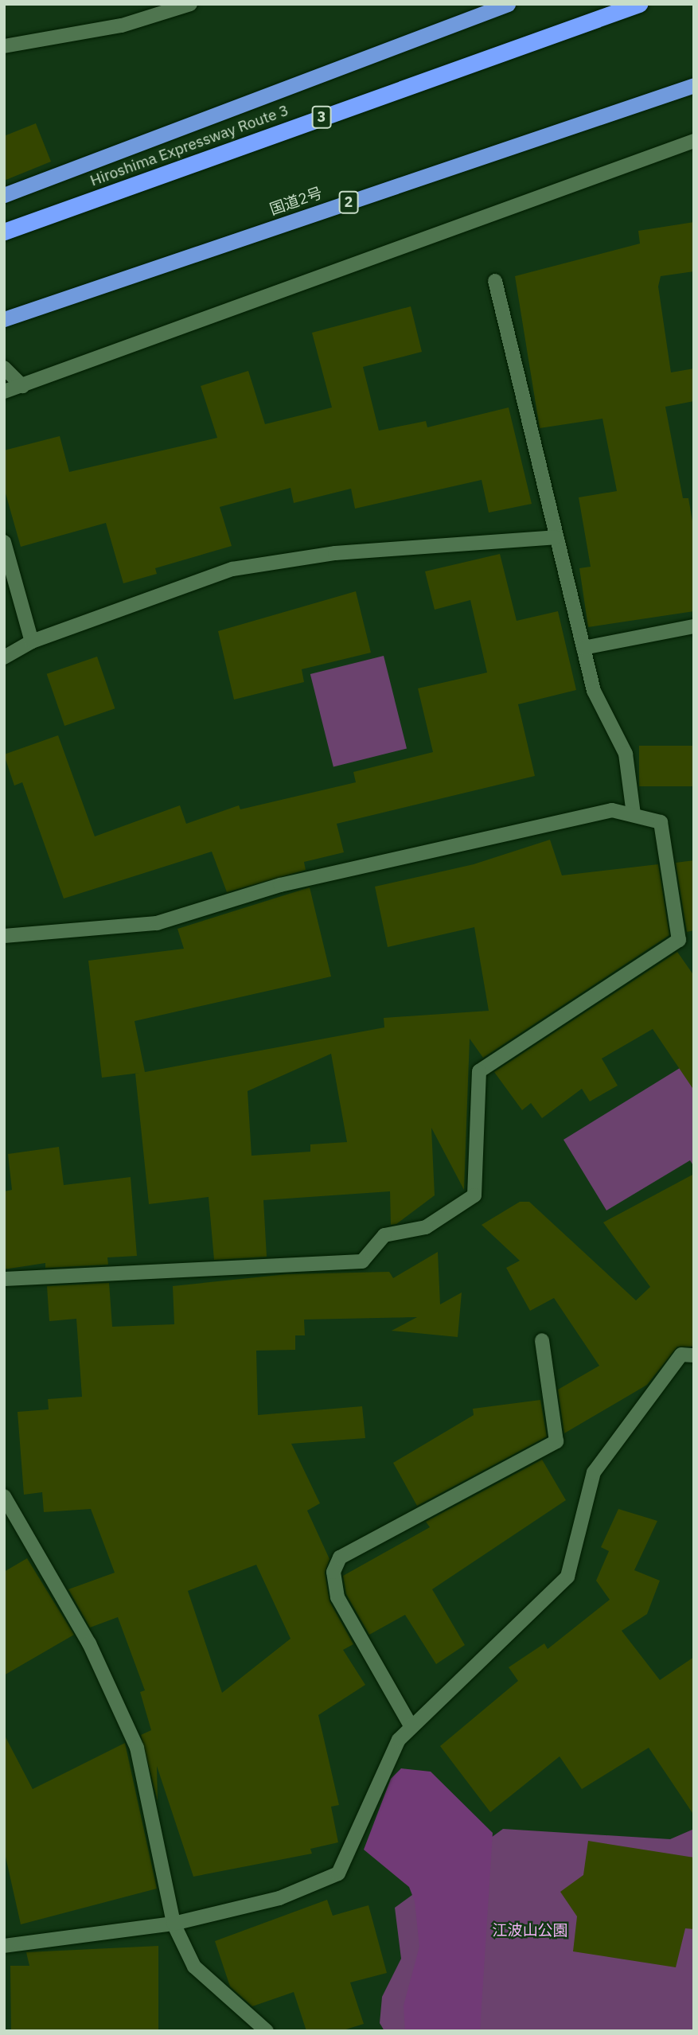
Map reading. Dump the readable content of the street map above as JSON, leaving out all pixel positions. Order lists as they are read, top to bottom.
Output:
{
  "streets": {
    "highway": [
      "3",
      "Hiroshima Expressway Route 3",
      "国道2号",
      "2"
    ]
  },
  "parks": ["江波山公園"]
}
